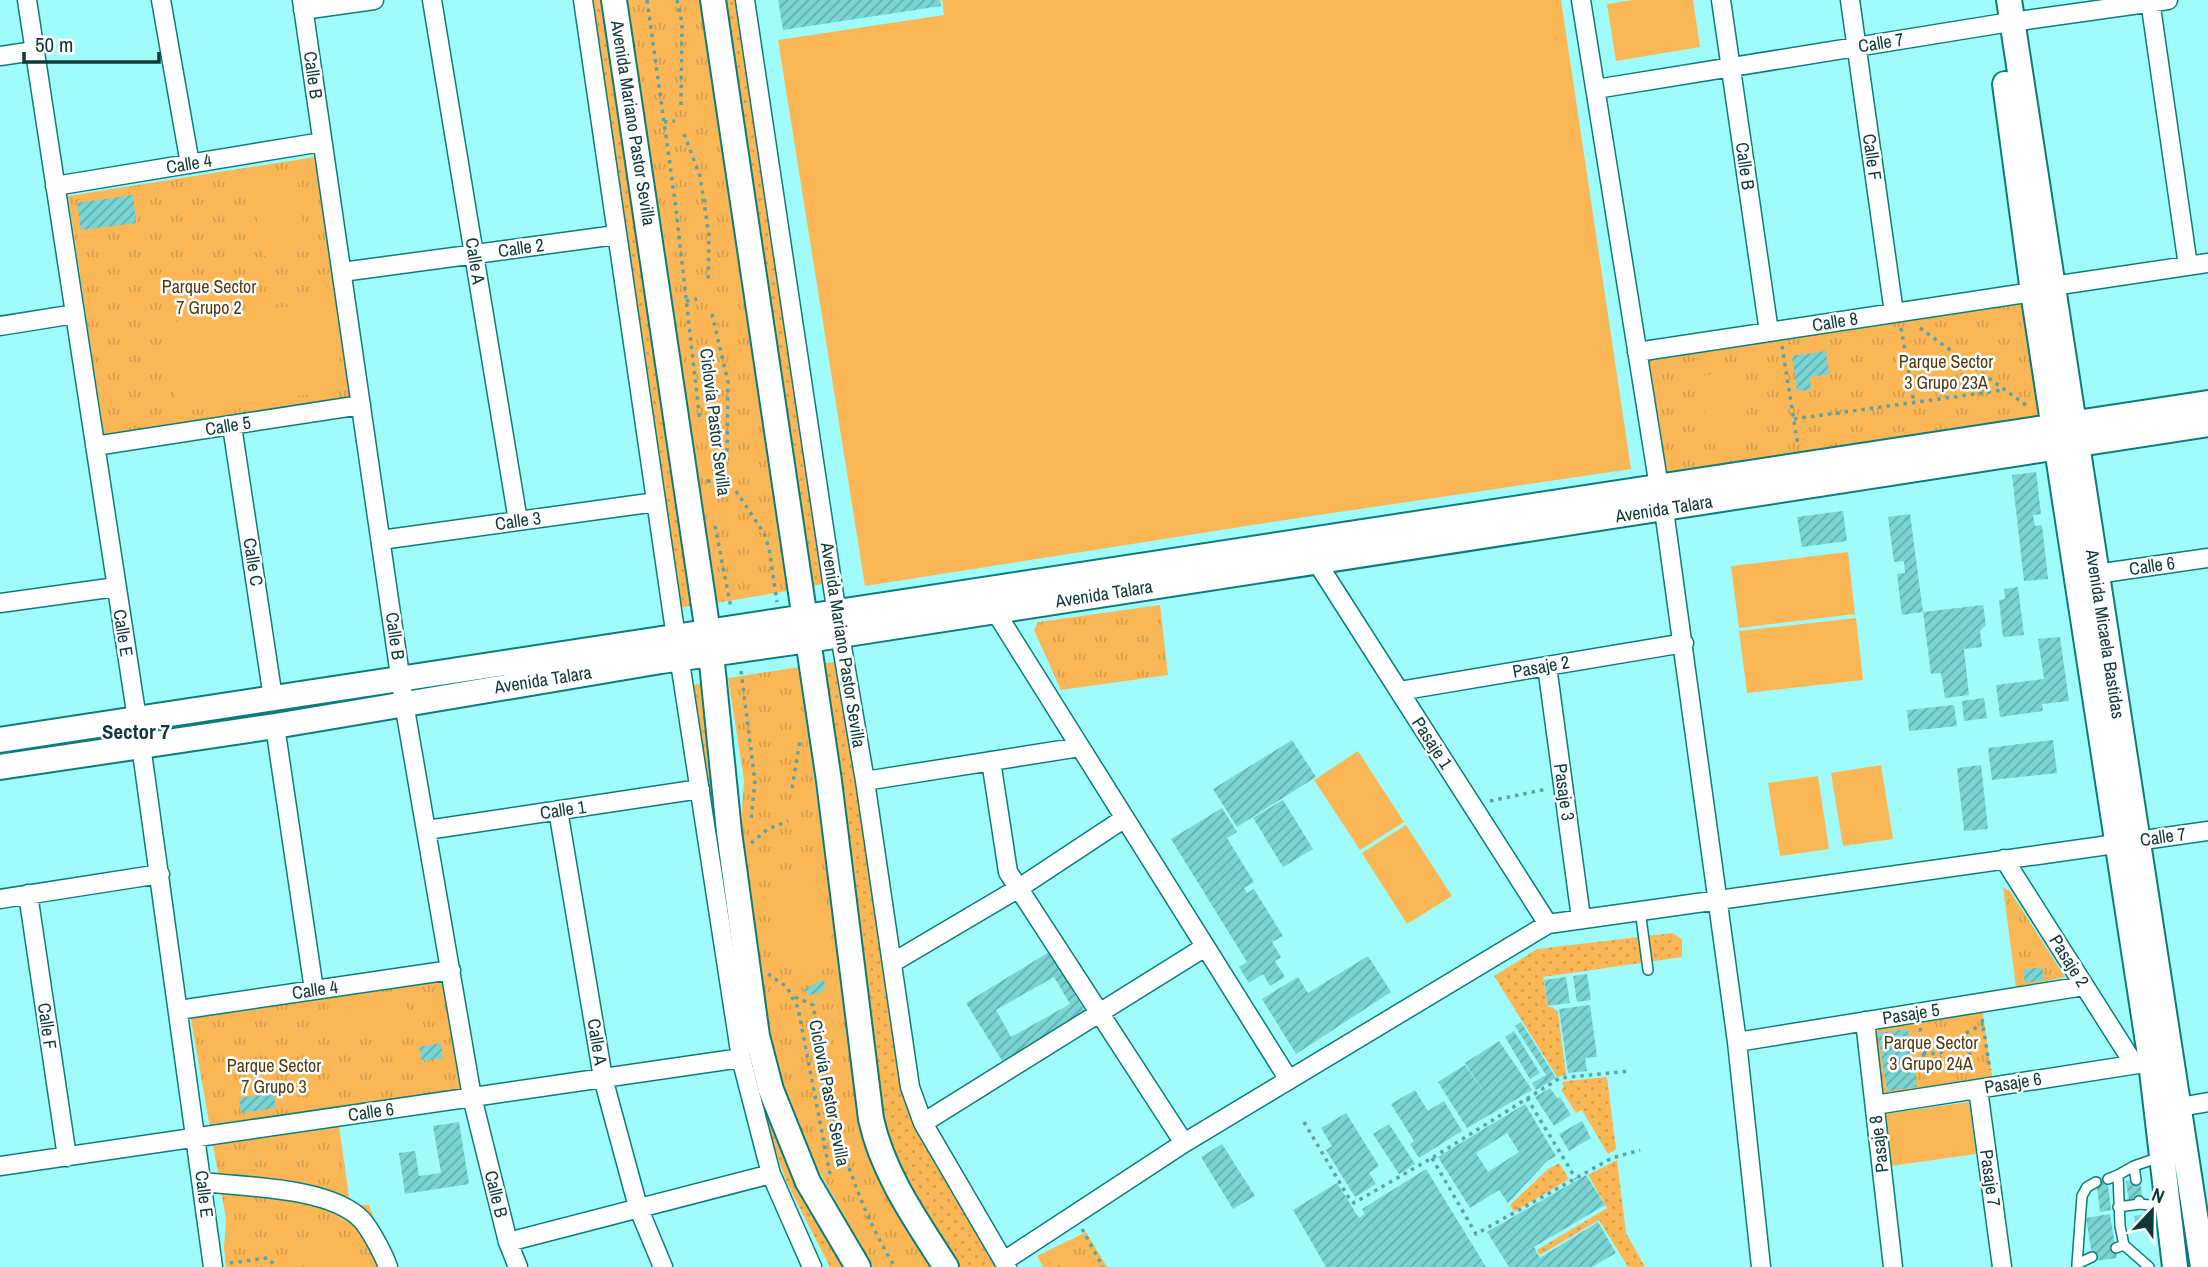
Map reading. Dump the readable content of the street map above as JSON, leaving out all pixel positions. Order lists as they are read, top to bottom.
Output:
{
  "streets": {
    "street": [
      "Calle 7",
      "Calle B",
      "Avenida Mariano Pastor Sevilla",
      "Calle F",
      "Calle 4",
      "Calle 2",
      "Calle A",
      "Calle 8",
      "Calle 5",
      "Avenida Talara",
      "Calle 3",
      "Calle C",
      "Calle 6",
      "Calle E",
      "Avenida Micaela Bastidas",
      "Pasaje 2",
      "Pasaje 1",
      "Pasaje 3",
      "Calle 1",
      "Pasaje 5",
      "Pasaje 6",
      "Pasaje 8",
      "Pasaje 7"
    ],
    "path": ["Ciclovía Pastor Sevilla"]
  },
  "crossings": [
    ["Calle 7", "Calle B"],
    ["Calle 7", "Calle F"],
    ["Calle 7", "Avenida Micaela Bastidas"],
    ["Calle 7", "Pasaje 2"],
    ["Calle 7", "Pasaje 1"],
    ["Calle 7", "Pasaje 3"],
    ["Calle B", "Calle 4"],
    ["Calle B", "Calle 2"],
    ["Calle B", "Calle 8"],
    ["Calle B", "Calle 5"],
    ["Calle B", "Avenida Talara"],
    ["Calle B", "Calle 3"],
    ["Calle B", "Calle 6"],
    ["Calle B", "Calle 1"],
    ["Avenida Mariano Pastor Sevilla", "Calle 2"],
    ["Avenida Mariano Pastor Sevilla", "Avenida Talara"],
    ["Avenida Mariano Pastor Sevilla", "Calle 3"],
    ["Avenida Mariano Pastor Sevilla", "Calle 6"],
    ["Avenida Mariano Pastor Sevilla", "Calle 1"],
    ["Calle F", "Calle 8"],
    ["Calle F", "Calle 6"],
    ["Calle 4", "Calle E"],
    ["Calle 2", "Calle A"],
    ["Calle A", "Calle 3"],
    ["Calle A", "Calle 6"],
    ["Calle A", "Calle 1"],
    ["Calle 8", "Avenida Micaela Bastidas"],
    ["Ciclovía Pastor Sevilla", "Avenida Talara"],
    ["Calle 5", "Calle C"],
    ["Calle 5", "Calle E"],
    ["Avenida Talara", "Calle C"],
    ["Avenida Talara", "Calle E"],
    ["Avenida Talara", "Avenida Micaela Bastidas"],
    ["Avenida Talara", "Pasaje 1"],
    ["Calle 6", "Calle E"],
    ["Calle 6", "Avenida Micaela Bastidas"],
    ["Avenida Micaela Bastidas", "Pasaje 2"],
    ["Avenida Micaela Bastidas", "Pasaje 6"],
    ["Pasaje 2", "Pasaje 1"],
    ["Pasaje 2", "Pasaje 3"],
    ["Pasaje 2", "Pasaje 5"],
    ["Pasaje 2", "Pasaje 6"],
    ["Pasaje 5", "Pasaje 8"],
    ["Pasaje 6", "Pasaje 8"],
    ["Pasaje 6", "Pasaje 7"]
  ],
  "districts": ["Sector 7"],
  "parks": [
    "Parque Sector 7 Grupo 2",
    "Parque Sector 3 Grupo 23A",
    "Parque Sector 3 Grupo 24A",
    "Parque Sector 7 Grupo 3"
  ],
  "scale_bar": "50 m",
  "north": "top"
}
